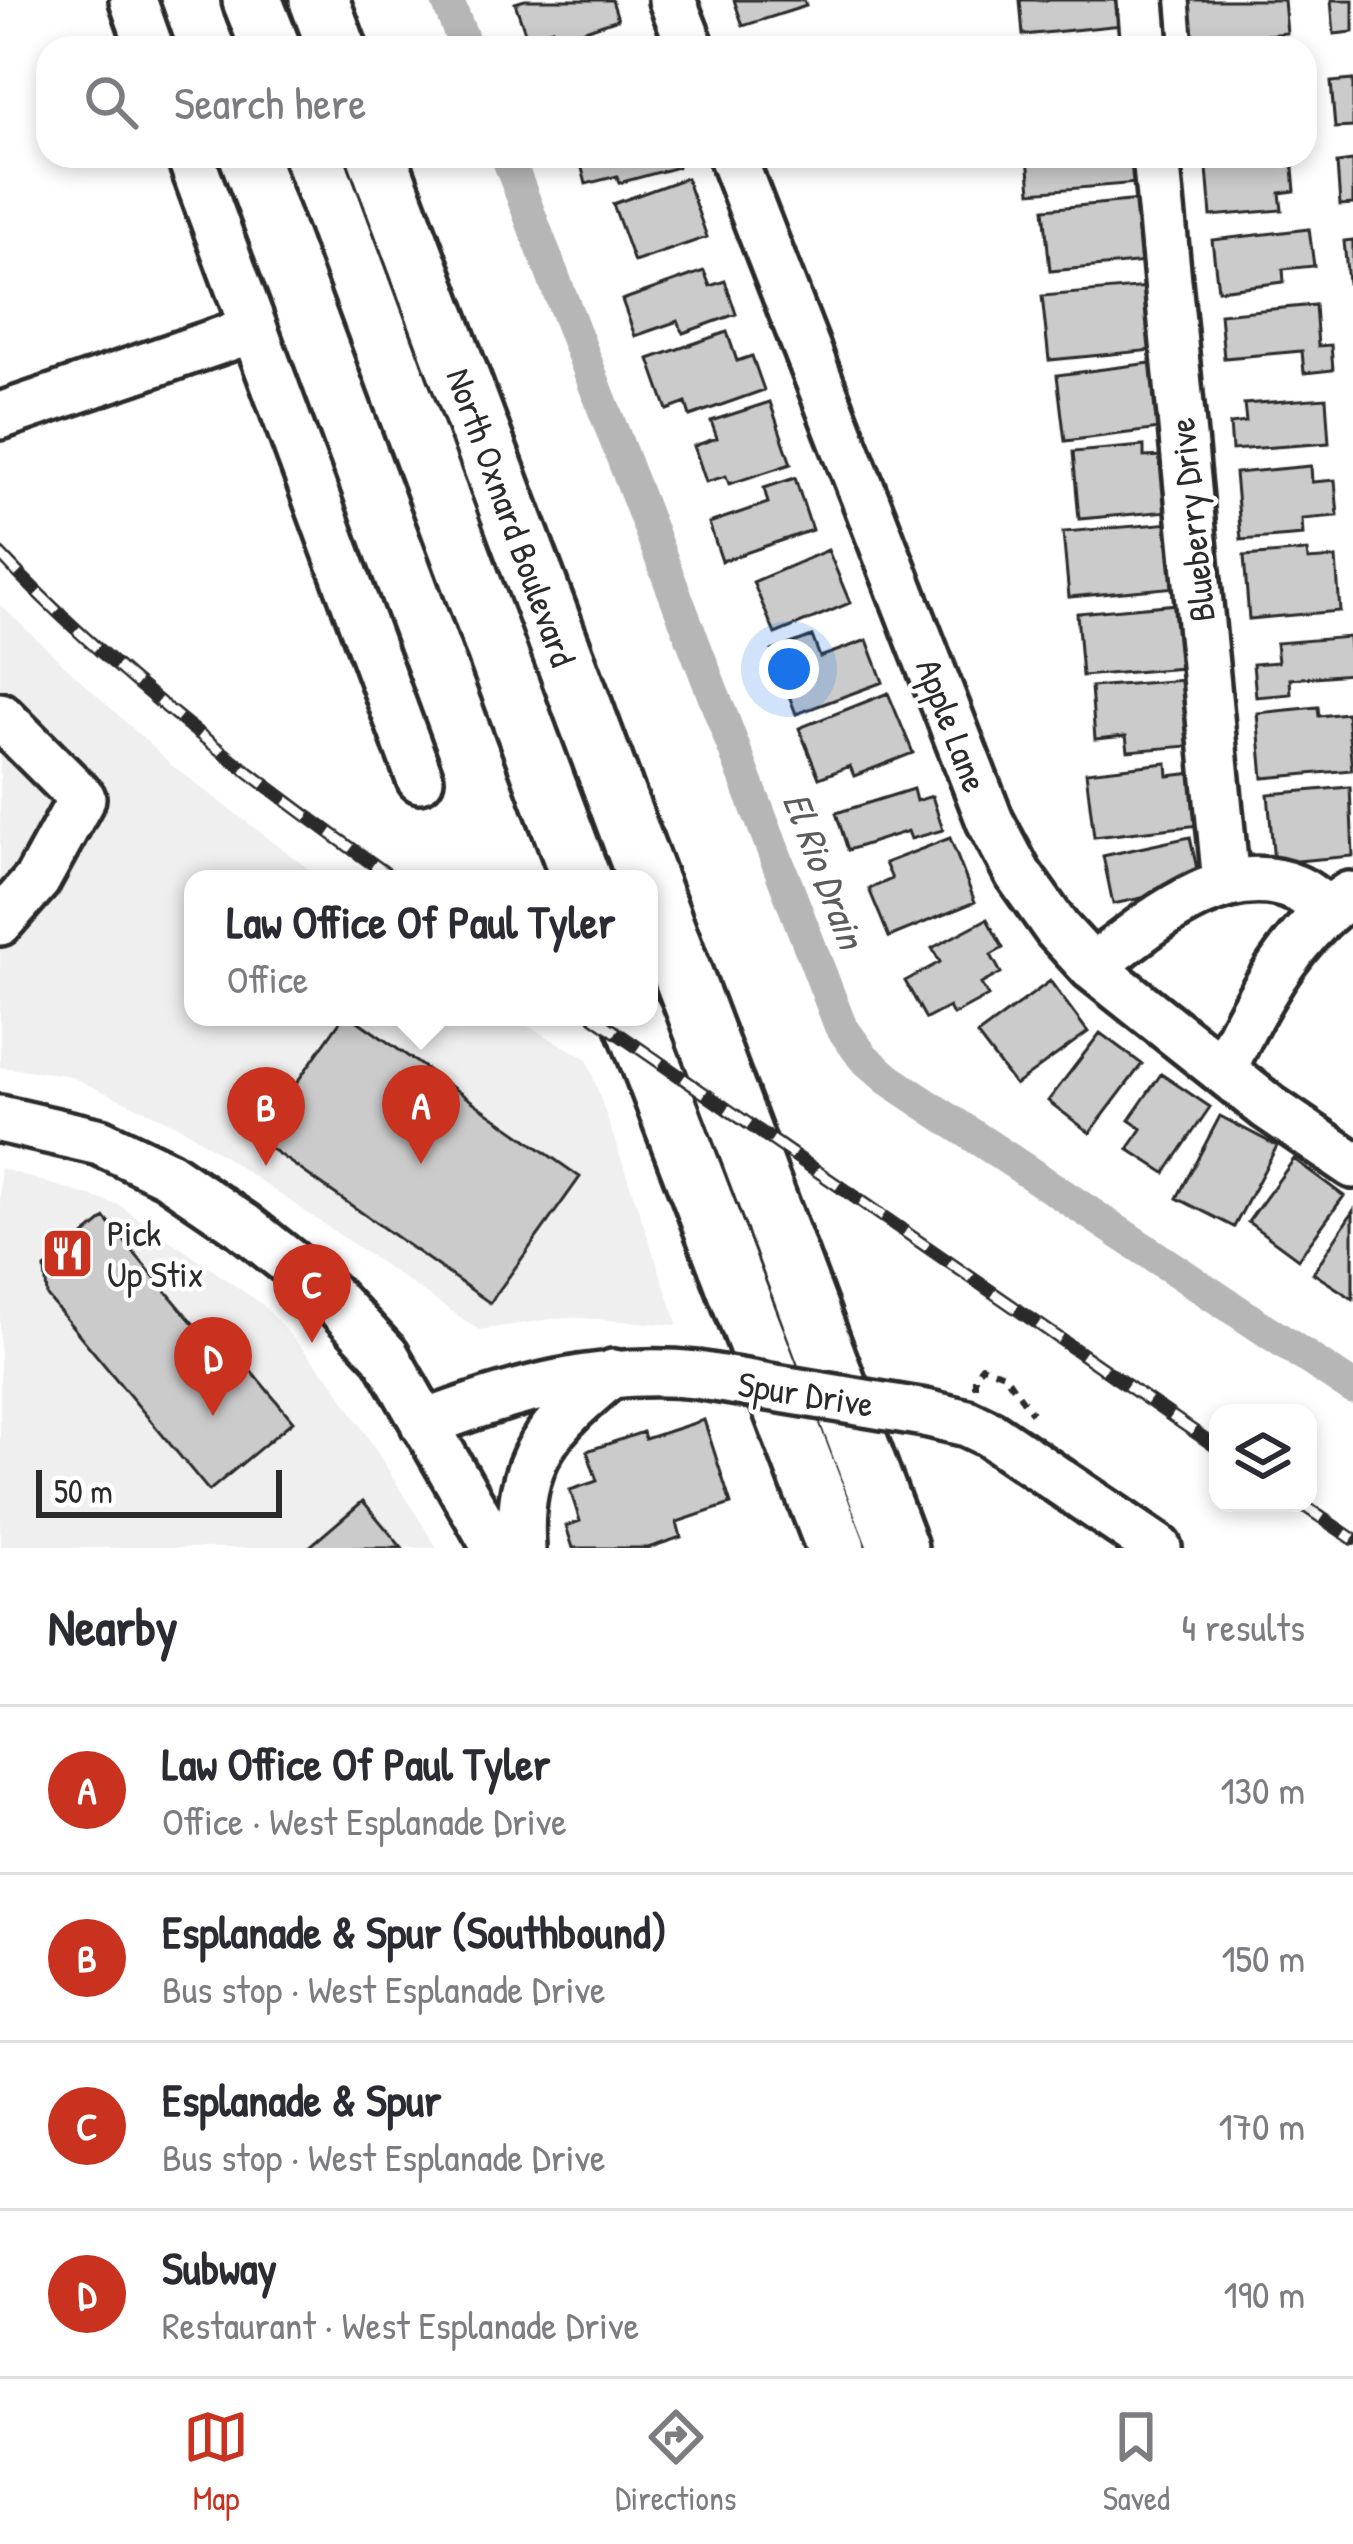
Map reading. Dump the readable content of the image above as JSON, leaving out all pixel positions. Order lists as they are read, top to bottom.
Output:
{
  "streets": {
    "main road": ["North Oxnard Boulevard"],
    "street": ["Blueberry Drive", "Apple Lane", "Spur Drive"]
  },
  "water": ["El Rio Drain"],
  "places": {
    "restaurant": ["Pick Up Stix"]
  },
  "scale_bar": "50 m",
  "page": {
    "search": "Search here",
    "popup": ["Law Office Of Paul Tyler", "Office"],
    "pins": [
      "A",
      "B",
      "C",
      "D"
    ],
    "scale": "50 m",
    "heading": ["Nearby", "4 results"],
    "list": [
      {
        "mark": "A",
        "name": "Law Office Of Paul Tyler",
        "note": "Office · West Esplanade Drive",
        "value": "130 m"
      },
      {
        "mark": "B",
        "name": "Esplanade & Spur (Southbound)",
        "note": "Bus stop · West Esplanade Drive",
        "value": "150 m"
      },
      {
        "mark": "C",
        "name": "Esplanade & Spur",
        "note": "Bus stop · West Esplanade Drive",
        "value": "170 m"
      },
      {
        "mark": "D",
        "name": "Subway",
        "note": "Restaurant · West Esplanade Drive",
        "value": "190 m"
      }
    ],
    "nav": ["Map", "Directions", "Saved"]
  }
}
